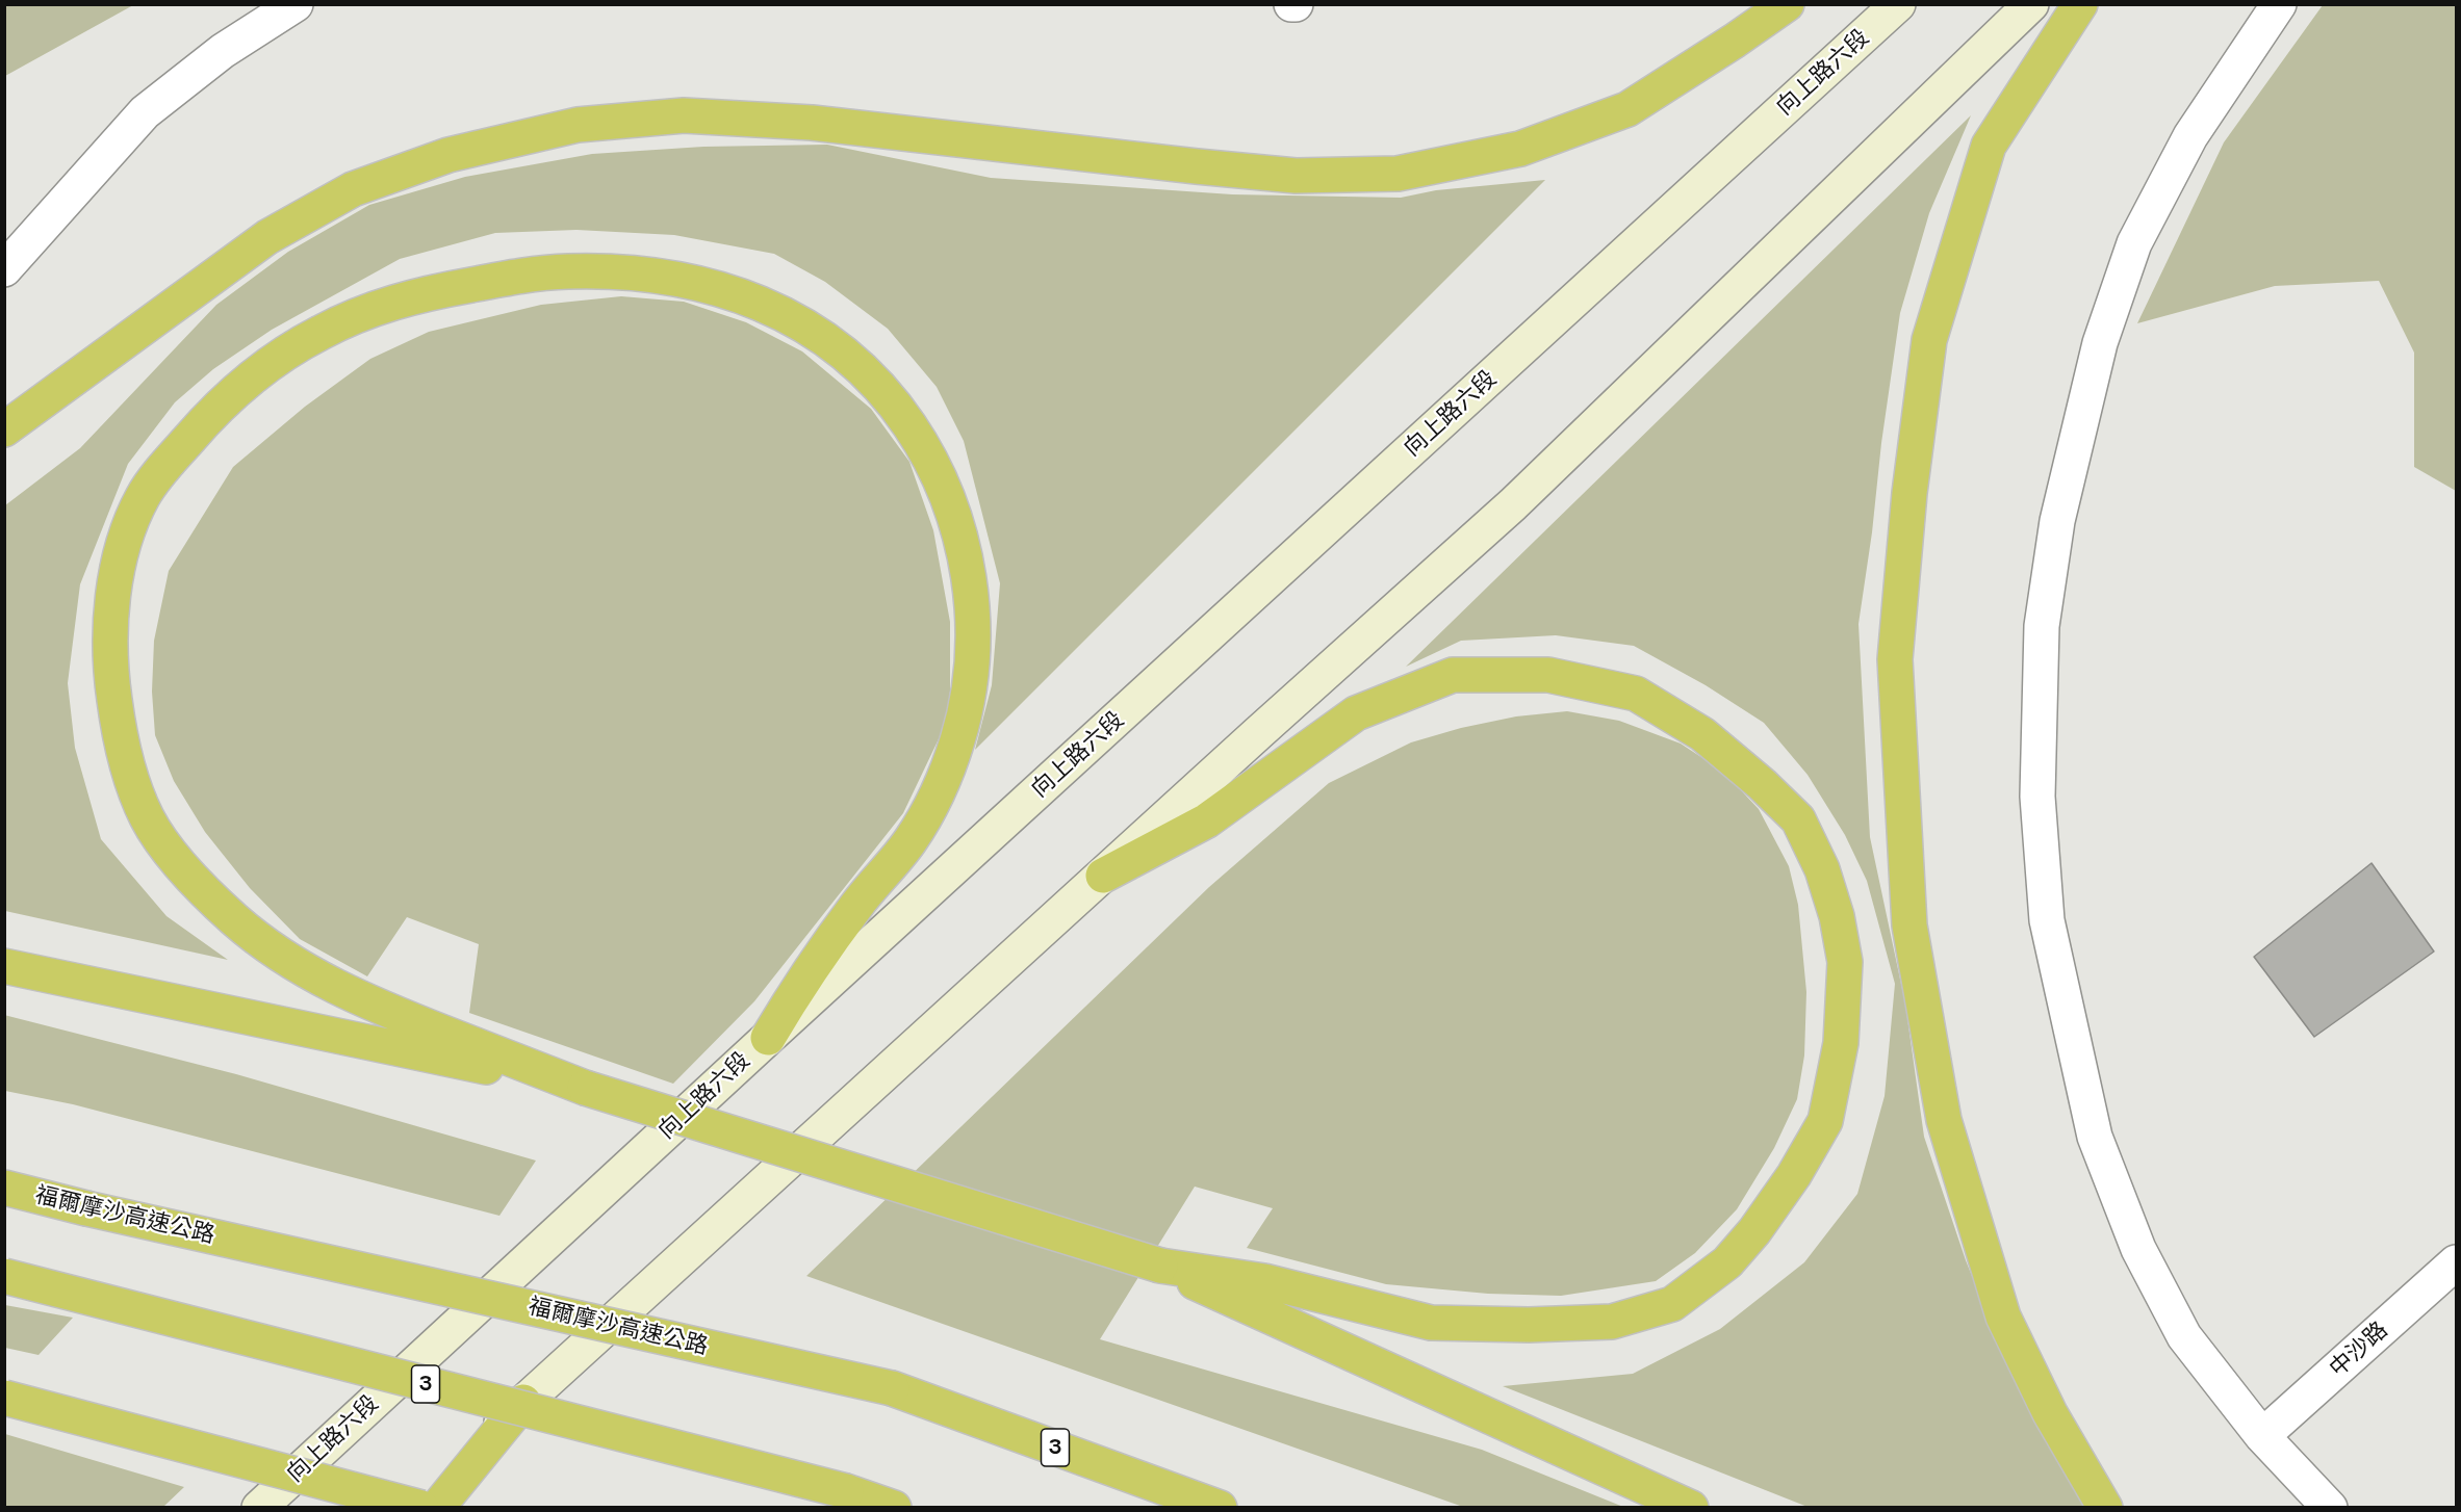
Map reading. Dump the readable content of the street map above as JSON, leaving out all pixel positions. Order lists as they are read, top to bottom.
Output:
{
  "streets": {
    "highway": ["福爾摩沙高速公路", "3"],
    "main road": ["向上路六段"],
    "street": ["中沙路"]
  }
}
